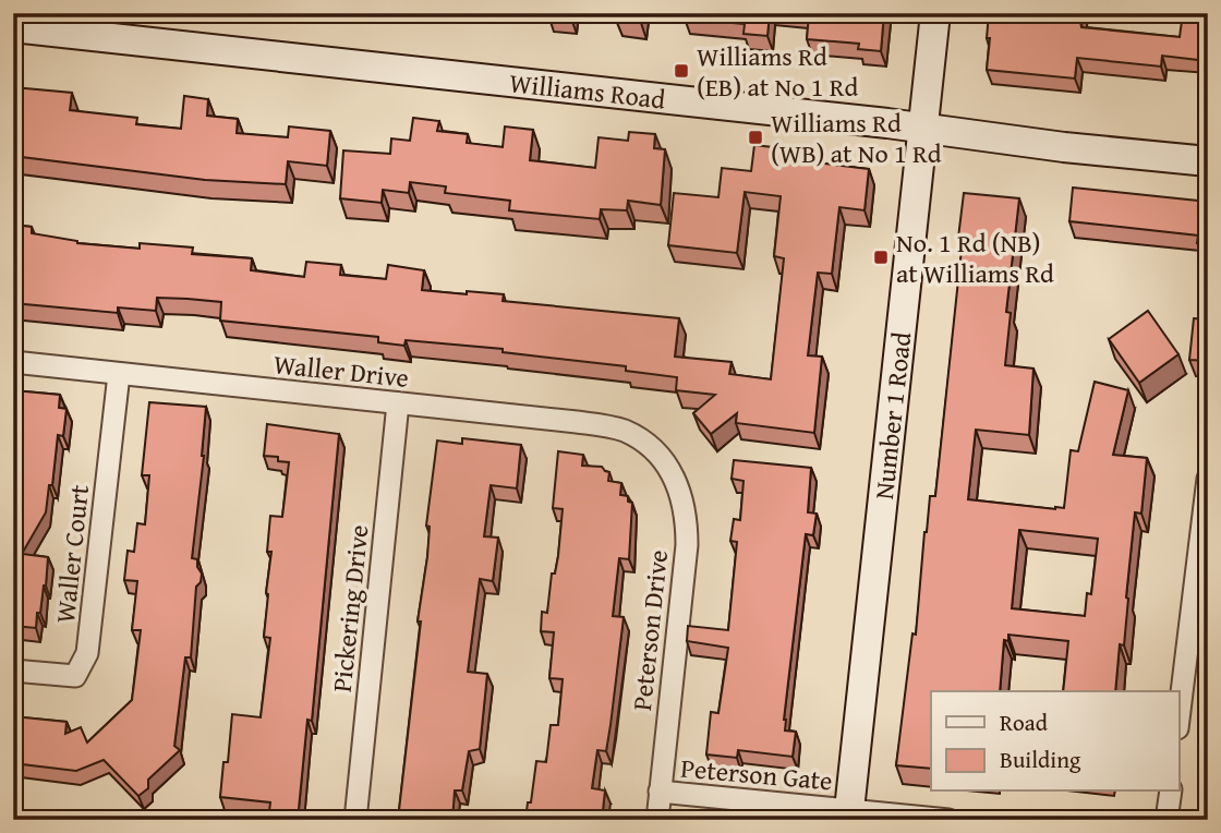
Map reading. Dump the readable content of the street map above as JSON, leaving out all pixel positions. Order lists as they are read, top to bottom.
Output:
{
  "streets": {
    "street": [
      "Williams Road",
      "Waller Drive",
      "Number 1 Road",
      "Waller Court",
      "Pickering Drive",
      "Peterson Drive",
      "Peterson Gate"
    ]
  },
  "crossings": [
    ["Williams Road", "Number 1 Road"],
    ["Waller Drive", "Waller Court"],
    ["Waller Drive", "Pickering Drive"],
    ["Waller Drive", "Peterson Drive"],
    ["Number 1 Road", "Peterson Gate"],
    ["Peterson Drive", "Peterson Gate"]
  ],
  "places": {
    "transit": ["Williams Rd (EB) at No 1 Rd", "Williams Rd (WB) at No 1 Rd", "No. 1 Rd (NB) at Williams Rd"]
  },
  "legend": ["Road", "Building"]
}
